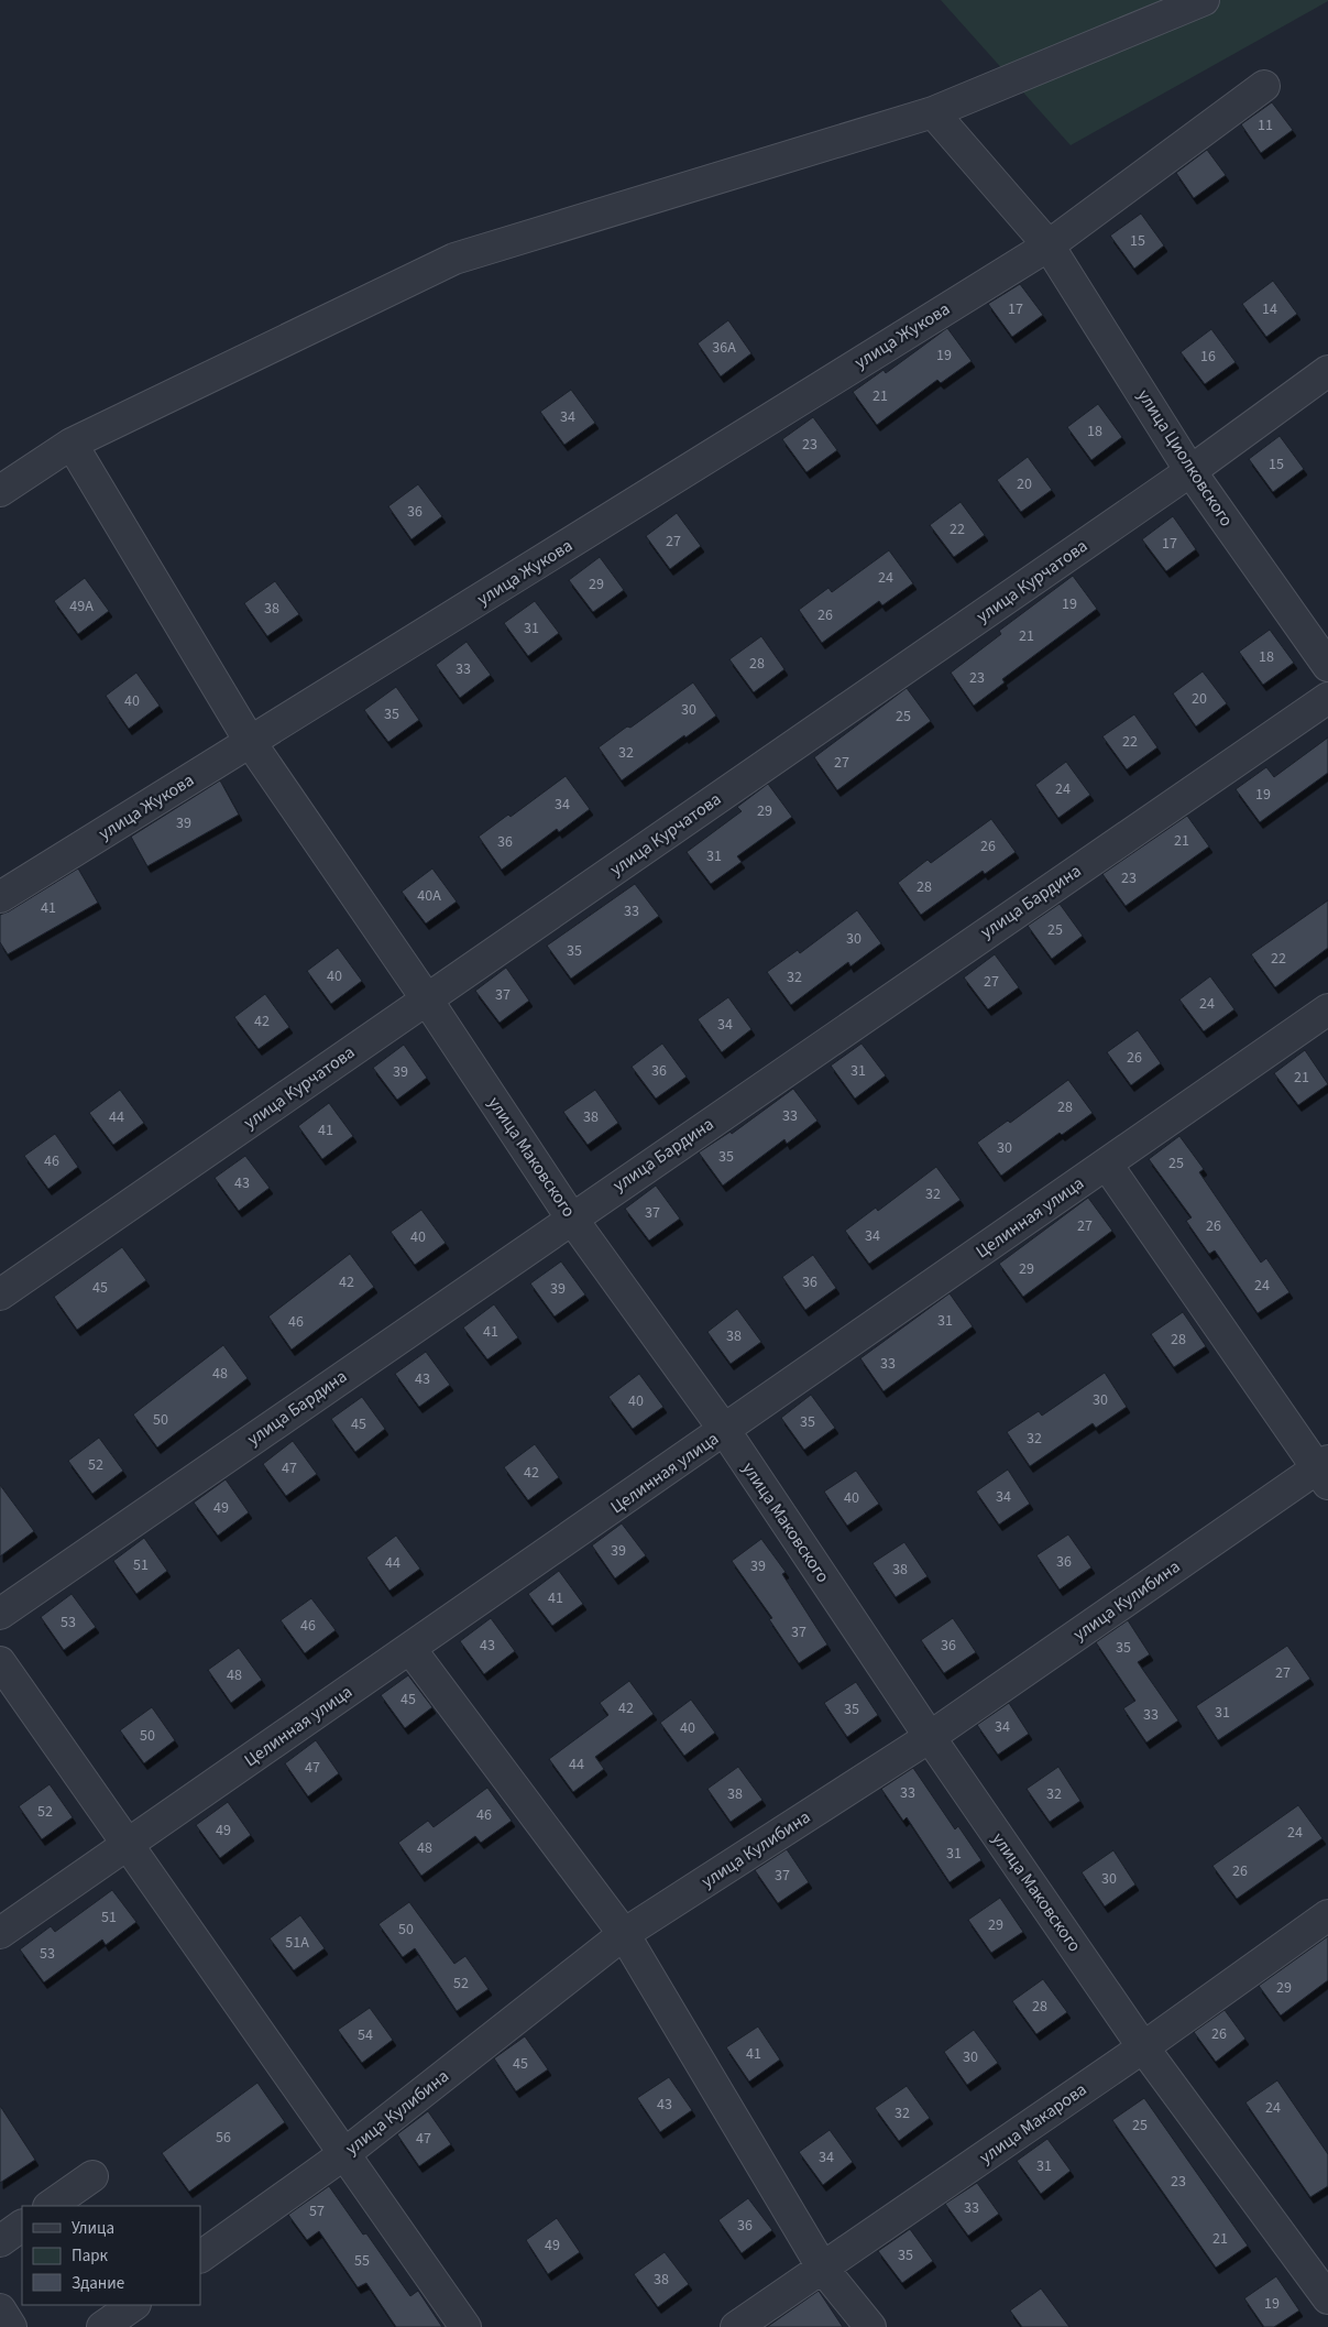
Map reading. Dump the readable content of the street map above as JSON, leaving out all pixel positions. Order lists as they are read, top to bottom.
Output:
{
  "streets": {
    "street": [
      "улица Жукова",
      "улица Циолковского",
      "улица Курчатова",
      "улица Бардина",
      "улица Маковского",
      "Целинная улица",
      "улица Кулибина",
      "улица Макарова"
    ]
  },
  "crossings": [
    ["улица Жукова", "улица Циолковского"],
    ["улица Жукова", "улица Маковского"],
    ["улица Циолковского", "улица Курчатова"],
    ["улица Курчатова", "улица Маковского"],
    ["улица Бардина", "улица Маковского"],
    ["улица Маковского", "Целинная улица"],
    ["улица Маковского", "улица Кулибина"],
    ["улица Маковского", "улица Макарова"]
  ],
  "house_numbers": [
    "11",
    "15",
    "17",
    "14",
    "36А",
    "19",
    "16",
    "21",
    "34",
    "18",
    "23",
    "15",
    "20",
    "36",
    "22",
    "27",
    "17",
    "24",
    "29",
    "19",
    "49А",
    "38",
    "26",
    "31",
    "21",
    "18",
    "28",
    "33",
    "23",
    "20",
    "40",
    "30",
    "35",
    "25",
    "22",
    "32",
    "27",
    "24",
    "19",
    "34",
    "29",
    "39",
    "21",
    "36",
    "26",
    "31",
    "23",
    "28",
    "40А",
    "41",
    "33",
    "25",
    "30",
    "35",
    "22",
    "40",
    "32",
    "27",
    "37",
    "24",
    "42",
    "34",
    "26",
    "36",
    "31",
    "39",
    "21",
    "28",
    "33",
    "44",
    "38",
    "41",
    "30",
    "35",
    "46",
    "25",
    "43",
    "32",
    "37",
    "27",
    "26",
    "34",
    "40",
    "29",
    "42",
    "36",
    "24",
    "45",
    "39",
    "31",
    "46",
    "41",
    "38",
    "28",
    "33",
    "48",
    "43",
    "30",
    "40",
    "50",
    "35",
    "45",
    "32",
    "52",
    "47",
    "42",
    "34",
    "40",
    "49",
    "39",
    "36",
    "44",
    "51",
    "39",
    "38",
    "41",
    "53",
    "46",
    "37",
    "43",
    "36",
    "35",
    "27",
    "48",
    "45",
    "42",
    "35",
    "31",
    "33",
    "34",
    "40",
    "50",
    "44",
    "47",
    "33",
    "38",
    "32",
    "52",
    "46",
    "49",
    "24",
    "48",
    "31",
    "26",
    "37",
    "30",
    "51",
    "29",
    "50",
    "51А",
    "53",
    "52",
    "29",
    "28",
    "26",
    "54",
    "41",
    "30",
    "45",
    "43",
    "24",
    "32",
    "25",
    "56",
    "47",
    "34",
    "31",
    "23",
    "33",
    "57",
    "36",
    "21",
    "49",
    "35",
    "55",
    "38",
    "19"
  ],
  "legend": ["Улица", "Парк", "Здание"]
}
